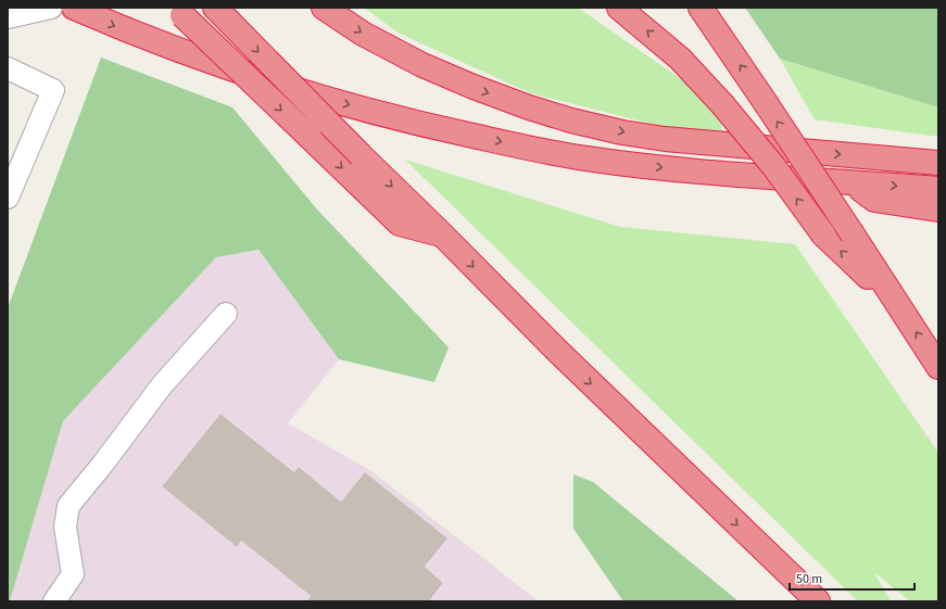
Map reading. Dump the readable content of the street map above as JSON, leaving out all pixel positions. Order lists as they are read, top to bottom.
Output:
{
  "scale_bar": "50 m"
}
